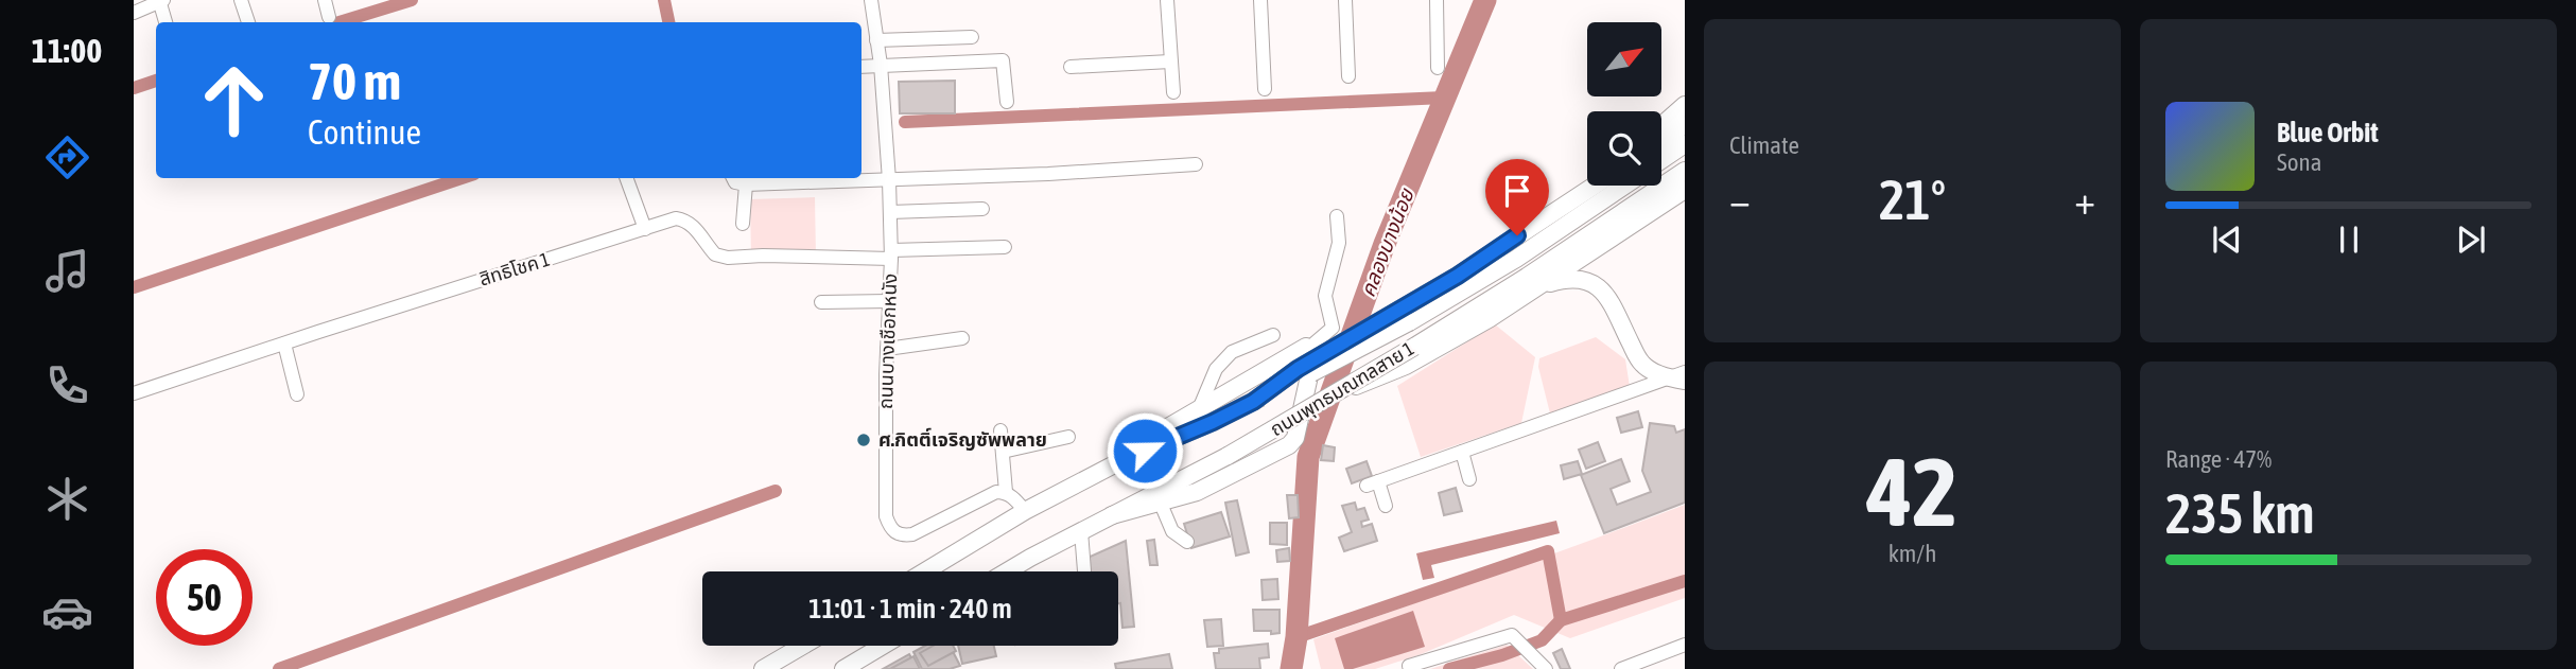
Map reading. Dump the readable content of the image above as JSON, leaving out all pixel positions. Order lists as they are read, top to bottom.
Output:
{
  "streets": {
    "main road": ["ถนนพุทธมณฑลสาย 1"],
    "street": ["สิทธิโชค 1", "ถนนบางเชือกหนัง"]
  },
  "crossings": [
    ["สิทธิโชค 1", "ถนนบางเชือกหนัง"]
  ],
  "water": ["คลองบางน้อย"],
  "places": ["ศ.กิตติ์เจริญซัพพลาย"],
  "north": "top right",
  "page": {
    "tabs": "11:00",
    "tile": [
      "Climate",
      ["42", "km/h"],
      ["Range · 47%", "235 km"]
    ],
    "turn": ["70 m", "Continue"],
    "song": ["Blue Orbit", "Sona"],
    "heat": ["−", "21°", "+"],
    "limit": "50",
    "trip": "11:01 · 1 min · 240 m"
  }
}
